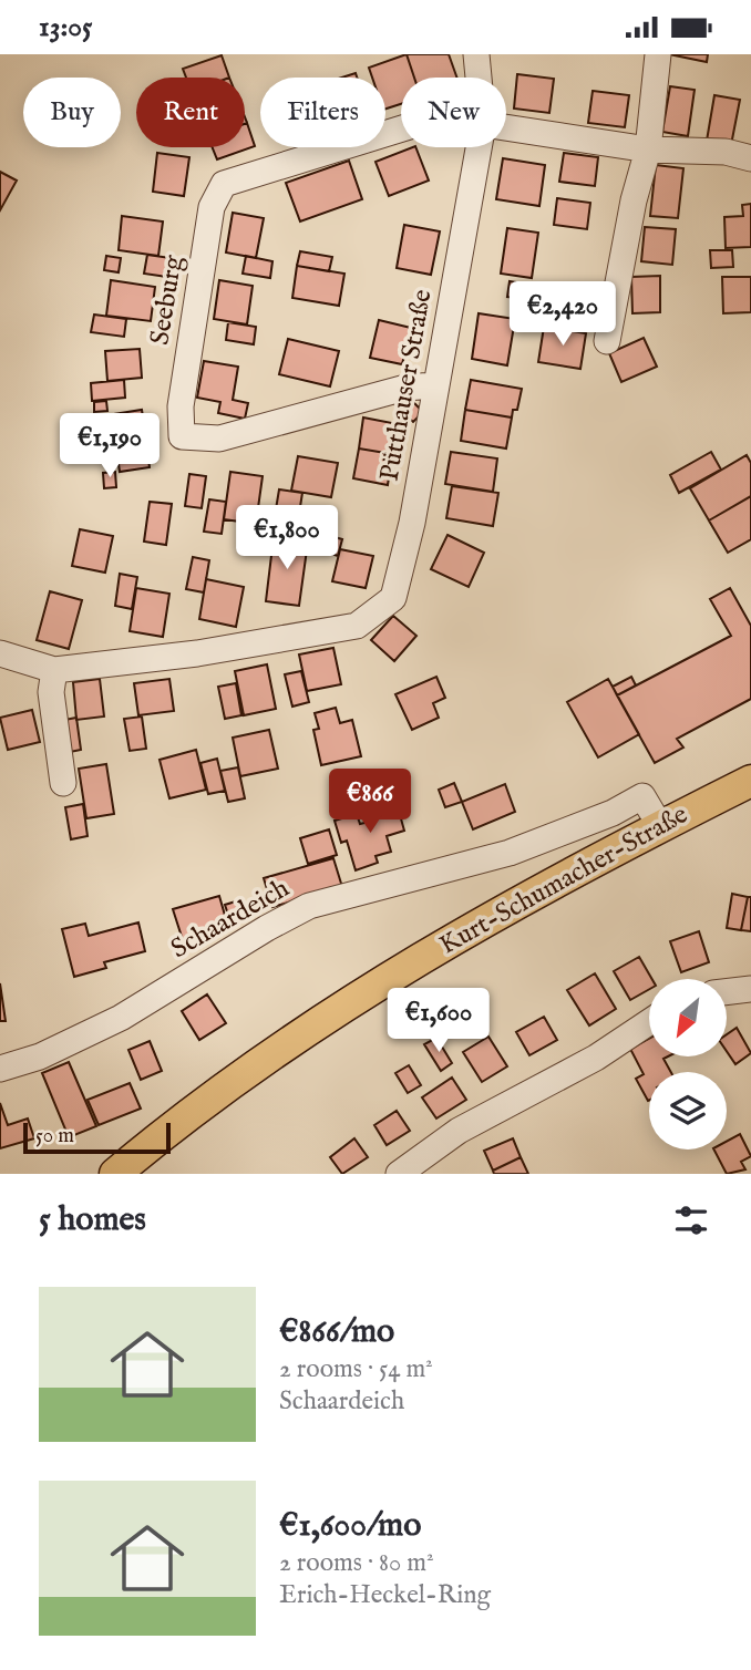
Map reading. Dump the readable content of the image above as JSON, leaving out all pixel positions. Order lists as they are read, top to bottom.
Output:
{
  "streets": {
    "main road": ["Kurt-Schumacher-Straße"],
    "street": ["Seeburg", "Pütthauser Straße", "Schaardeich"]
  },
  "crossings": [
    ["Seeburg", "Pütthauser Straße"],
    ["Kurt-Schumacher-Straße", "Schaardeich"]
  ],
  "scale_bar": "50 m",
  "north": "bottom left",
  "page": {
    "status": "13:05",
    "chip": [
      "Buy",
      "Rent",
      "Filters",
      "New"
    ],
    "price": [
      "€2,420",
      "€1,190",
      "€1,800",
      "€866",
      "€1,600"
    ],
    "scale": "50 m",
    "heading": "5 homes",
    "list": [
      {
        "name": "€866/mo",
        "note": "2 rooms · 54 m² · Schaardeich"
      },
      {
        "name": "€1,600/mo",
        "note": "2 rooms · 80 m² · Erich-Heckel-Ring"
      }
    ]
  }
}
